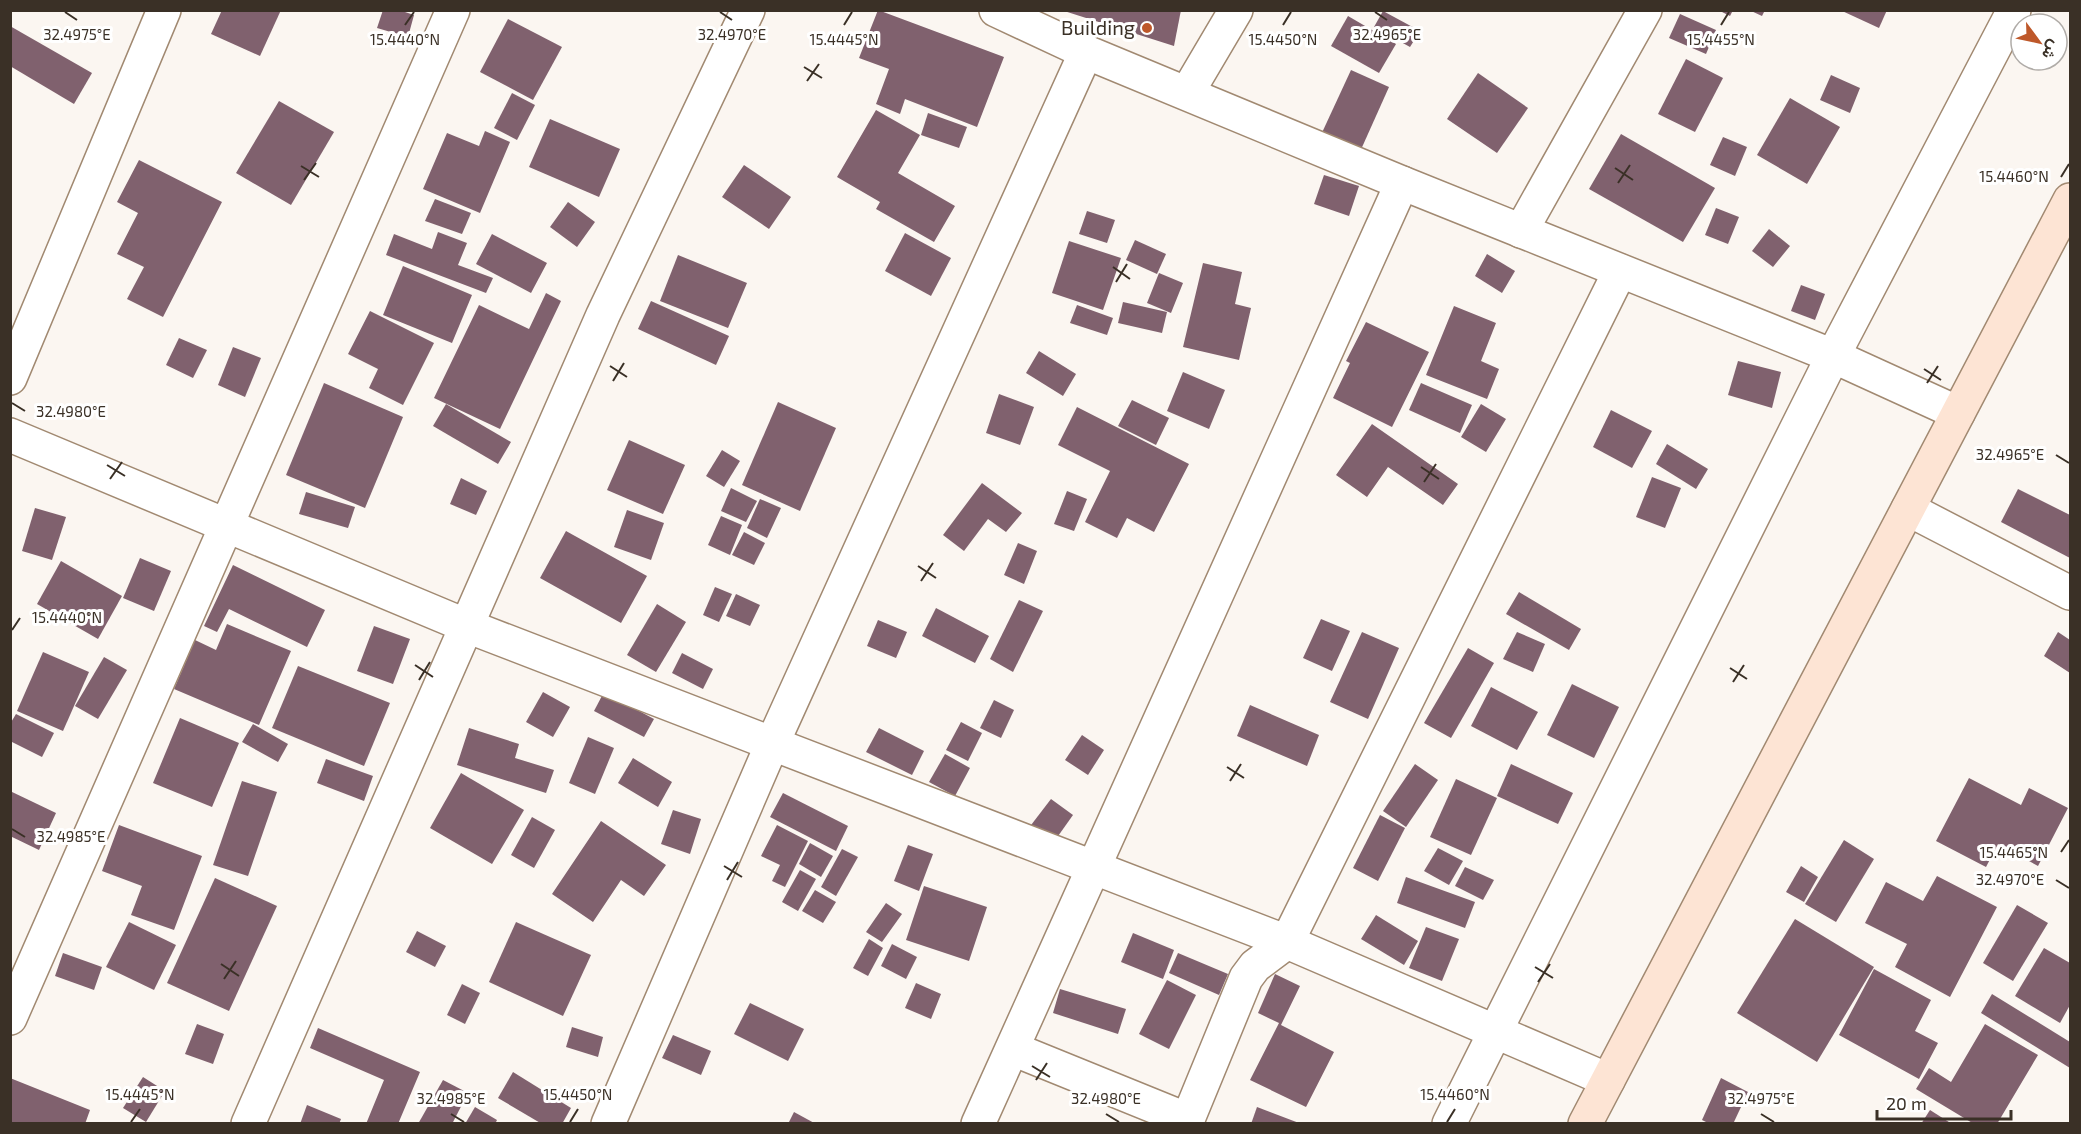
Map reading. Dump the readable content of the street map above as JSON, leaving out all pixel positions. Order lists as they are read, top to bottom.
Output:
{
  "places": ["Building"],
  "scale_bar": "20 m",
  "north": "bottom right",
  "coordinates": [
    "32.4975°E",
    "32.4970°E",
    "32.4965°E",
    "15.4445°N",
    "15.4455°N",
    "15.4440°N",
    "15.4450°N",
    "15.4460°N",
    "32.4980°E",
    "32.4985°E",
    "15.4465°N"
  ]
}
